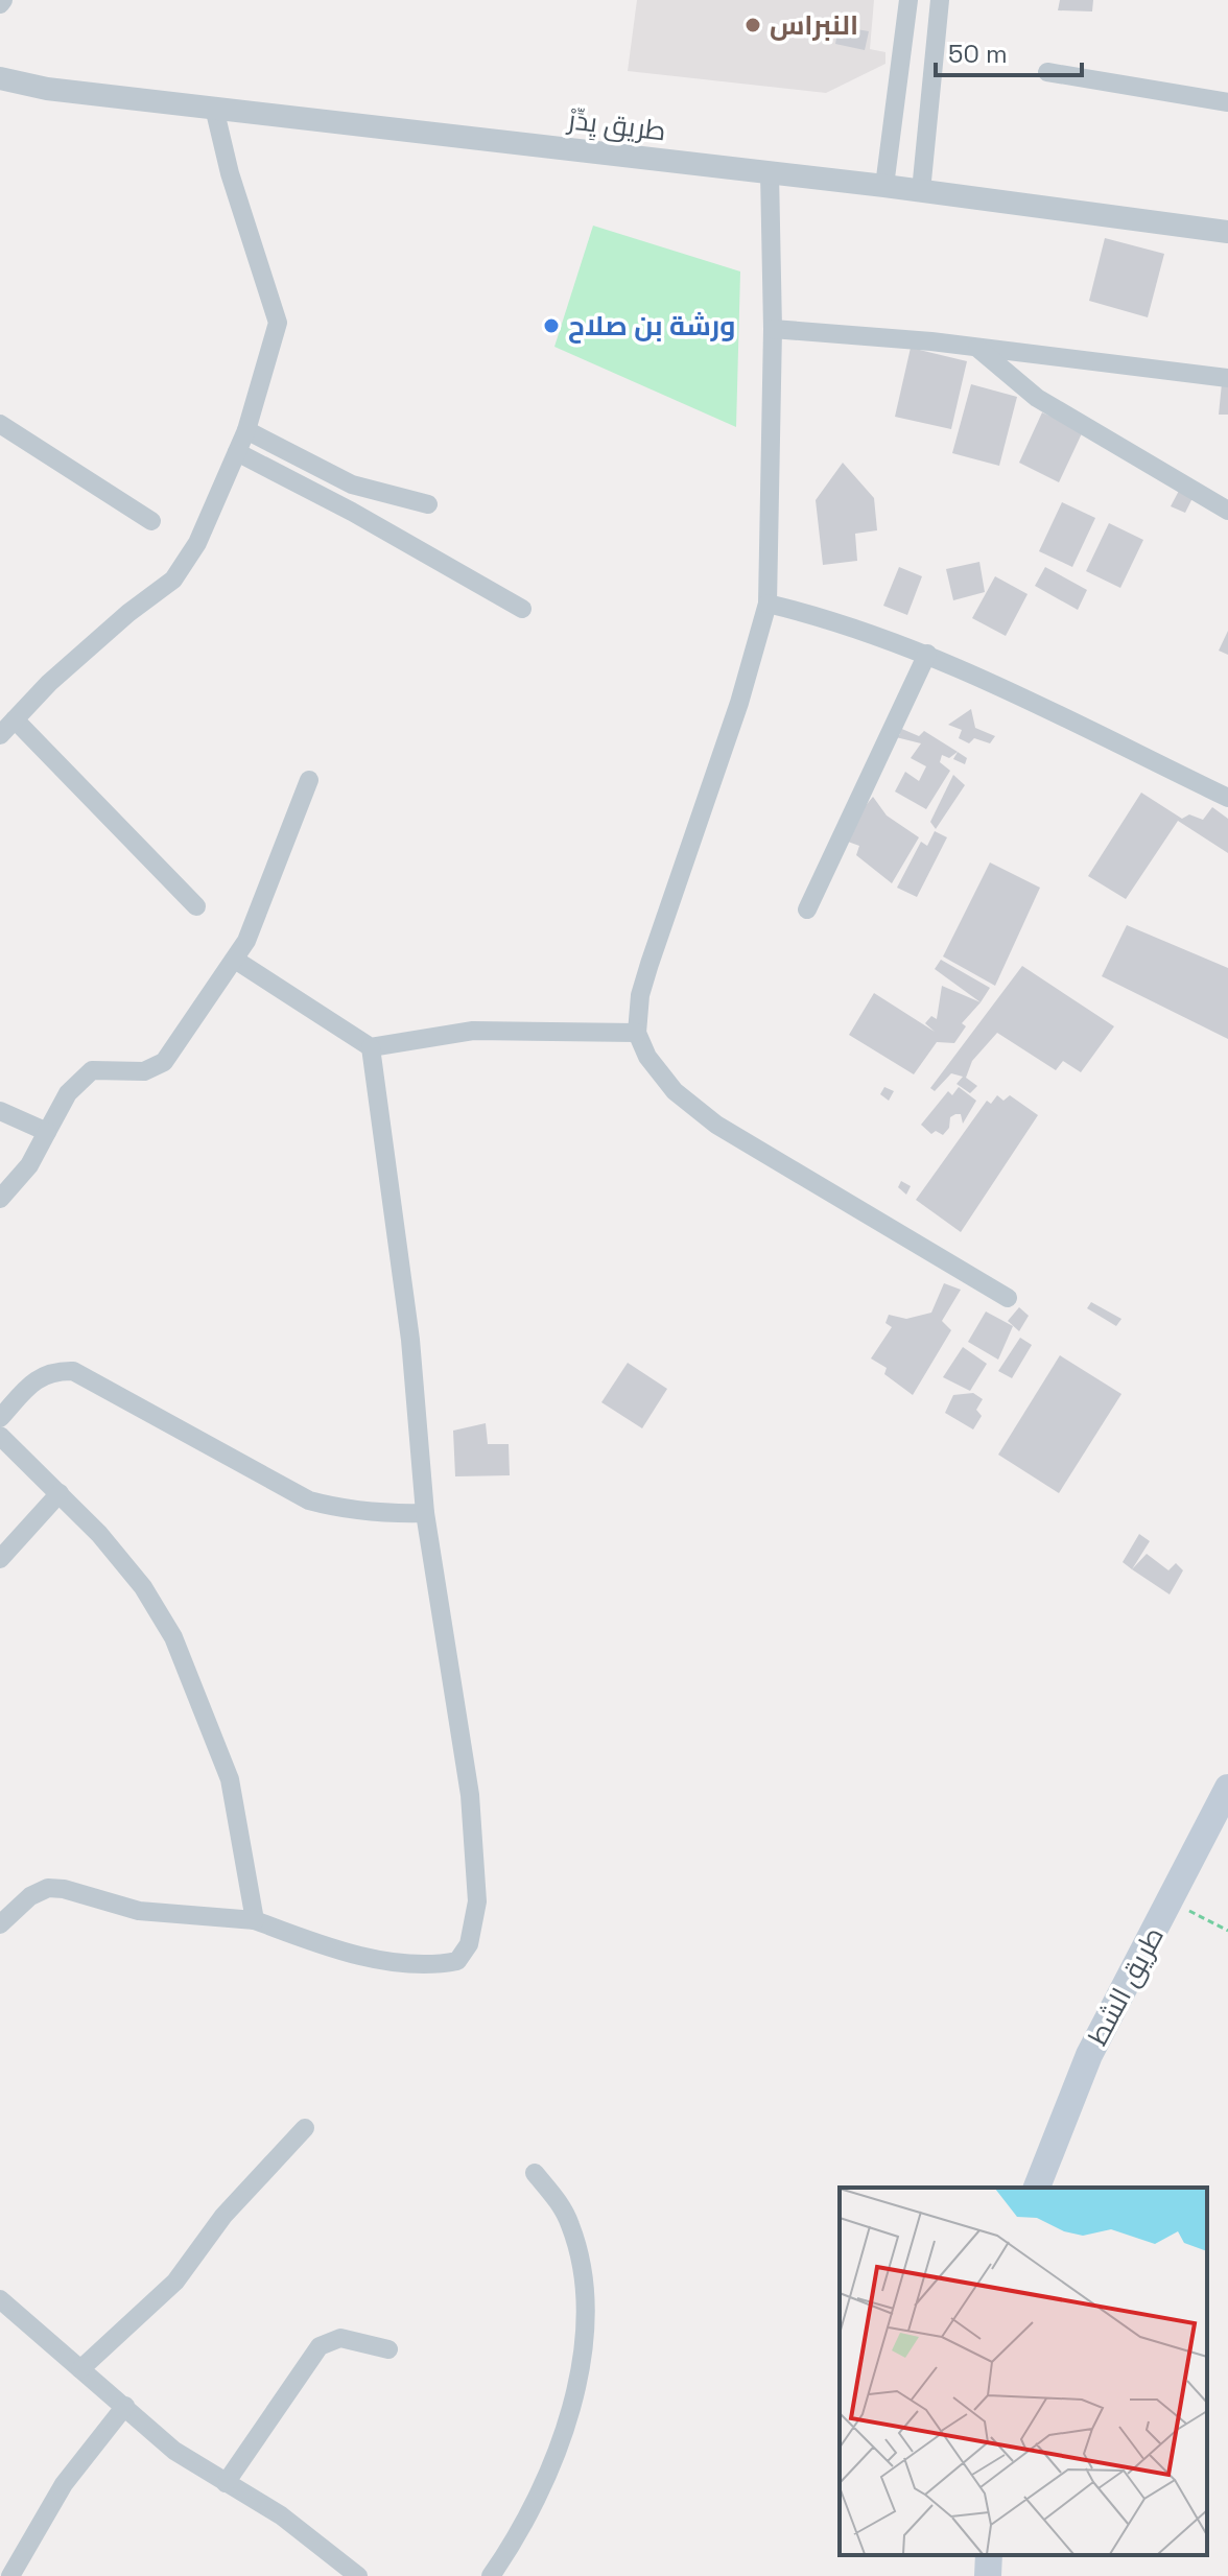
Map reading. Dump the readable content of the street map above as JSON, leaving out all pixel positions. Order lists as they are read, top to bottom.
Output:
{
  "streets": {
    "main road": ["طريق الشط"],
    "street": ["طريق يِدِّرْ"]
  },
  "places": ["النبراس", "ورشة بن صلاح"],
  "scale_bar": "50 m"
}
